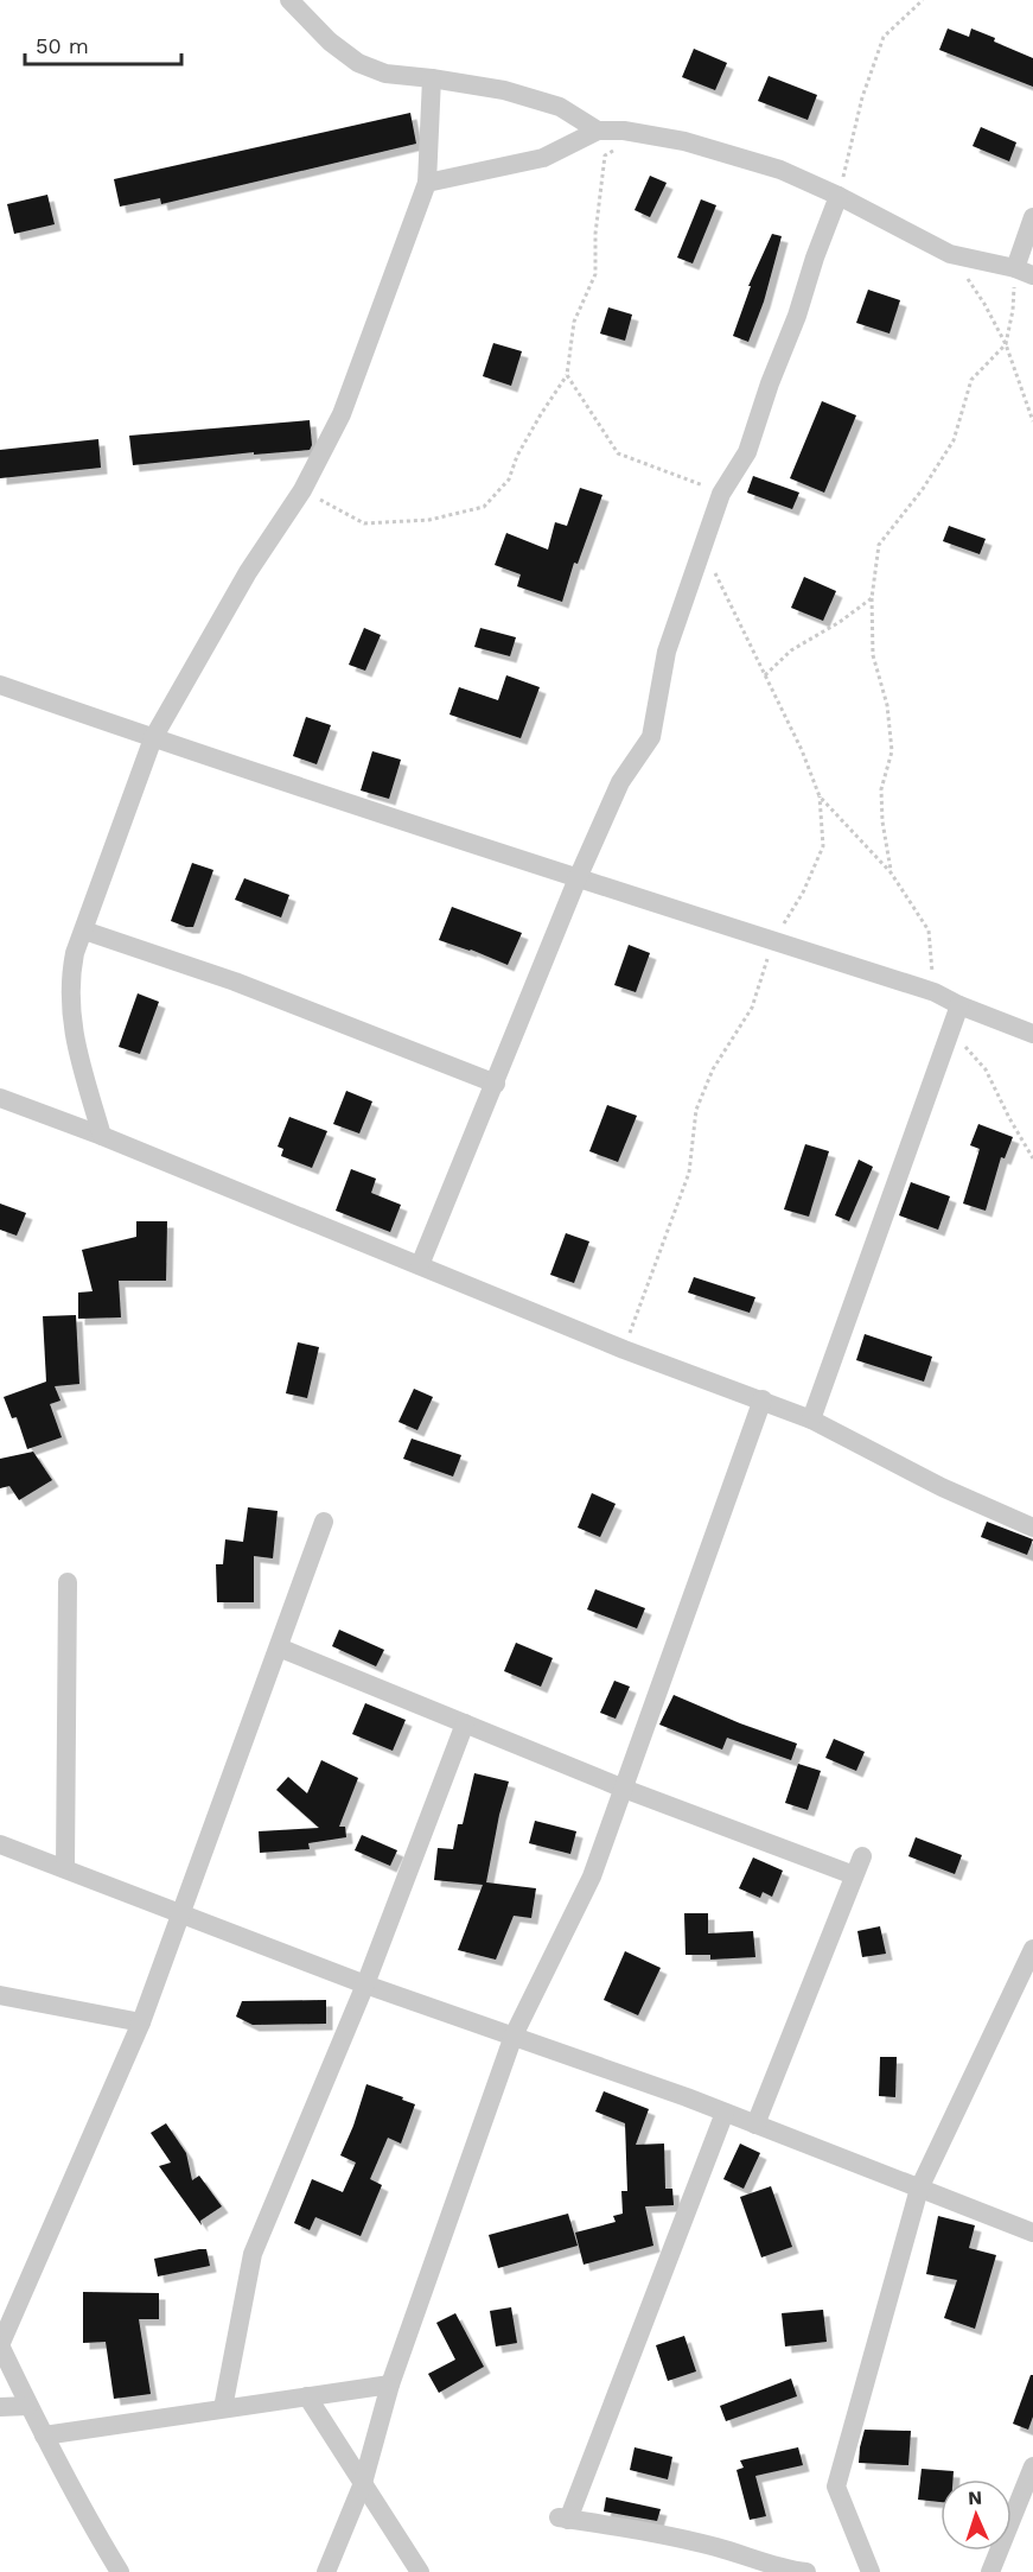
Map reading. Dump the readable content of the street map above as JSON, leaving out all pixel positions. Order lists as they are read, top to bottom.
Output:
{
  "scale_bar": "50 m",
  "north": "top"
}
